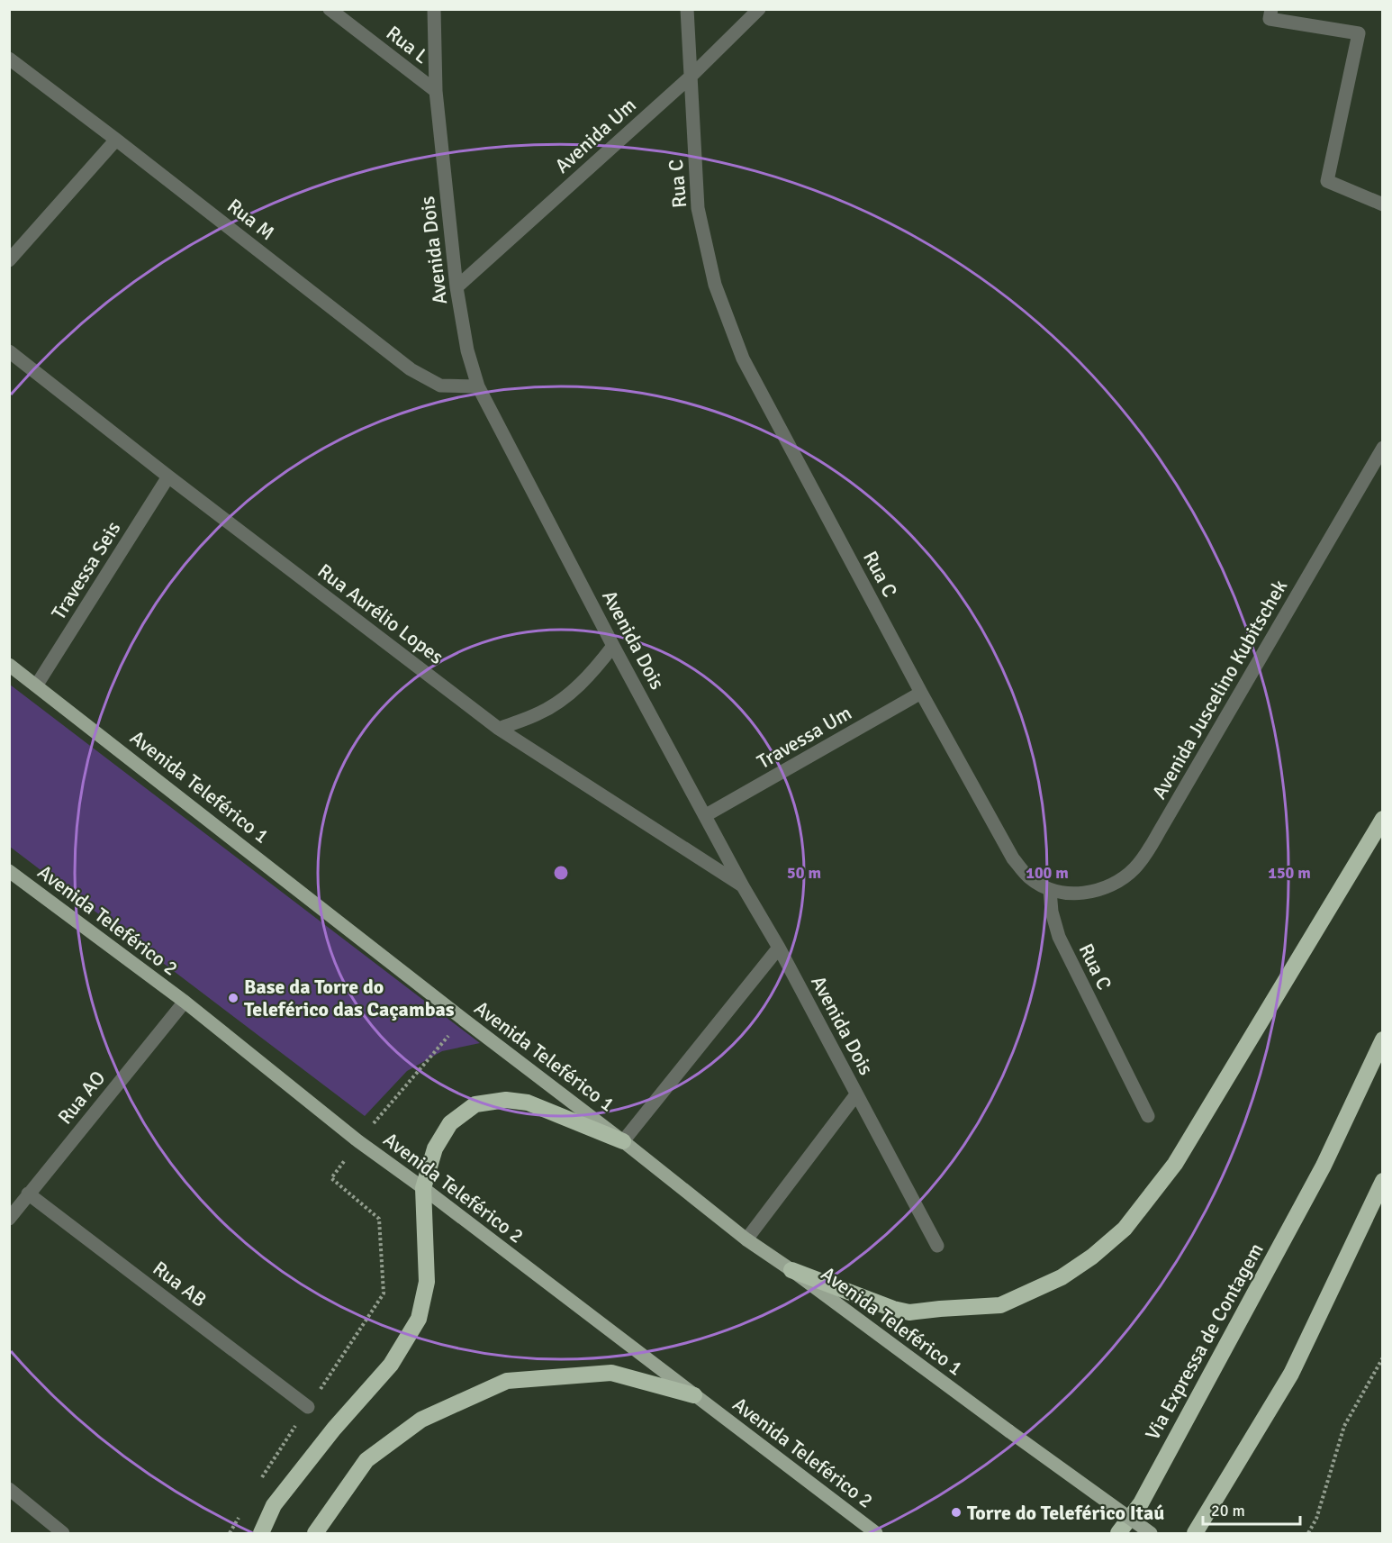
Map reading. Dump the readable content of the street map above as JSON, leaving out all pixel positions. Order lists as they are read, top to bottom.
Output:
{
  "streets": {
    "highway": ["Via Expressa de Contagem"],
    "main road": ["Avenida Teleférico 1", "Avenida Teleférico 2"],
    "street": [
      "Rua L",
      "Avenida Um",
      "Rua C",
      "Rua M",
      "Avenida Dois",
      "Travessa Seis",
      "Rua Aurélio Lopes",
      "Avenida Juscelino Kubitschek",
      "Travessa Um",
      "Rua AO",
      "Rua AB"
    ]
  },
  "crossings": [
    ["Rua L", "Avenida Dois"],
    ["Avenida Um", "Rua C"],
    ["Avenida Um", "Avenida Dois"],
    ["Rua C", "Avenida Juscelino Kubitschek"],
    ["Rua C", "Travessa Um"],
    ["Rua M", "Avenida Dois"],
    ["Avenida Dois", "Rua Aurélio Lopes"],
    ["Avenida Dois", "Travessa Um"],
    ["Travessa Seis", "Rua Aurélio Lopes"],
    ["Travessa Seis", "Avenida Teleférico 1"],
    ["Avenida Teleférico 2", "Rua AO"],
    ["Rua AO", "Rua AB"]
  ],
  "places": ["Base da Torre do Teleférico das Caçambas", "Torre do Teleférico Itaú"],
  "scale_bar": "20 m",
  "rings": ["50 m", "100 m", "150 m"]
}
